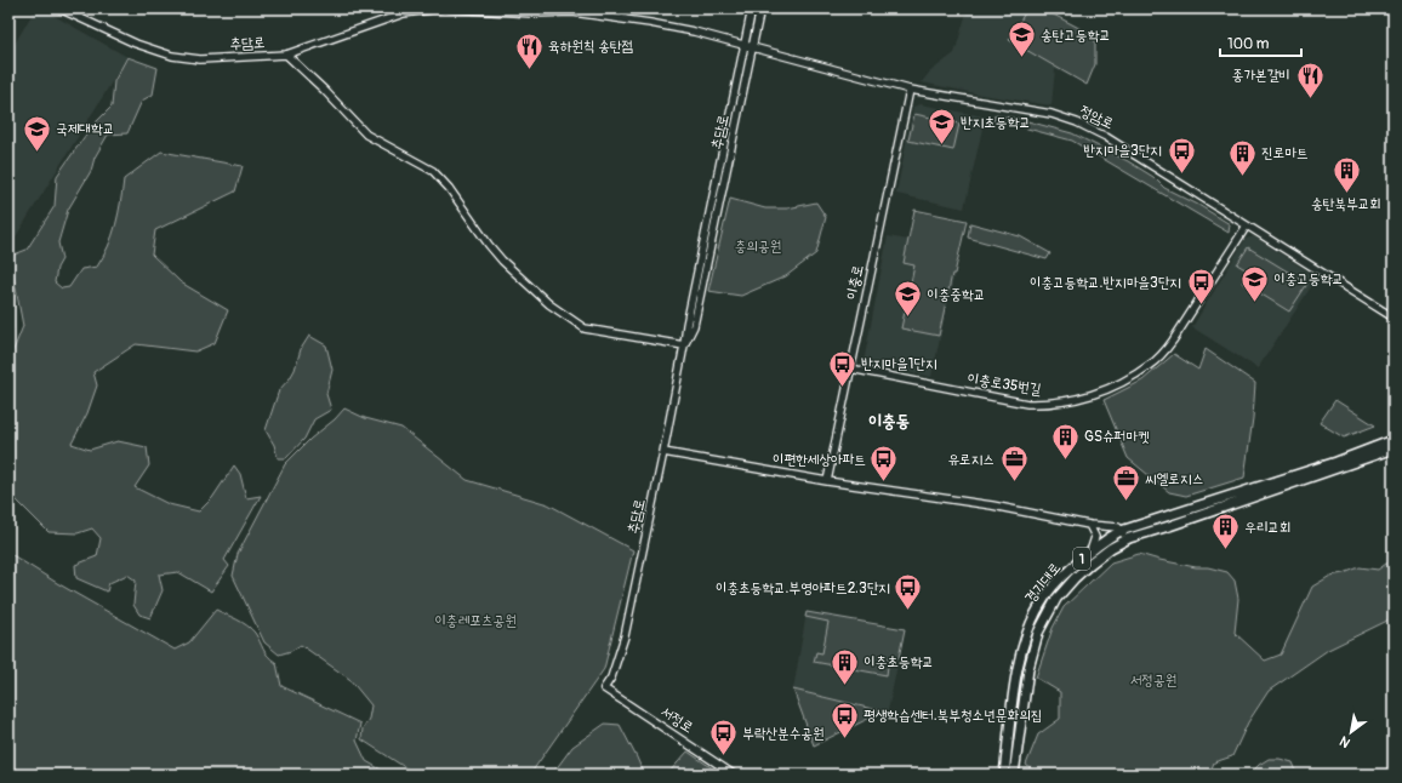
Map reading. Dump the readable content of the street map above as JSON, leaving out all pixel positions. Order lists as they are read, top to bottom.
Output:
{
  "streets": {
    "main road": ["1", "경기대로"],
    "street": [
      "추담로",
      "정암로",
      "이충로",
      "이충로35번길",
      "서정로"
    ]
  },
  "crossings": [
    ["추담로", "정암로"],
    ["추담로", "서정로"],
    ["정암로", "이충로"],
    ["정암로", "이충로35번길"],
    ["이충로", "이충로35번길"]
  ],
  "districts": ["이충동"],
  "parks": ["충의공원", "이충레포츠공원", "서정공원"],
  "places": {
    "school or university": [
      "송탄고등학교",
      "반지초등학교",
      "국제대학교",
      "이충고등학교",
      "이충중학교"
    ],
    "restaurant": ["육하원칙 송탄점", "종가본갈비"],
    "bus stop": [
      "반지마을3단지",
      "이충고등학교.반지마을3단지",
      "반지마을1단지",
      "이편한세상아파트",
      "이충초등학교.부영아파트2.3단지",
      "평생학습센터.북부청소년문화의집",
      "부락산분수공원"
    ],
    "building": [
      "진로마트",
      "송탄북부교회",
      "GS슈퍼마켓",
      "우리교회",
      "이충초등학교"
    ],
    "office": ["유로지스", "씨엘로지스"]
  },
  "scale_bar": "100 m",
  "north": "bottom left"
}
